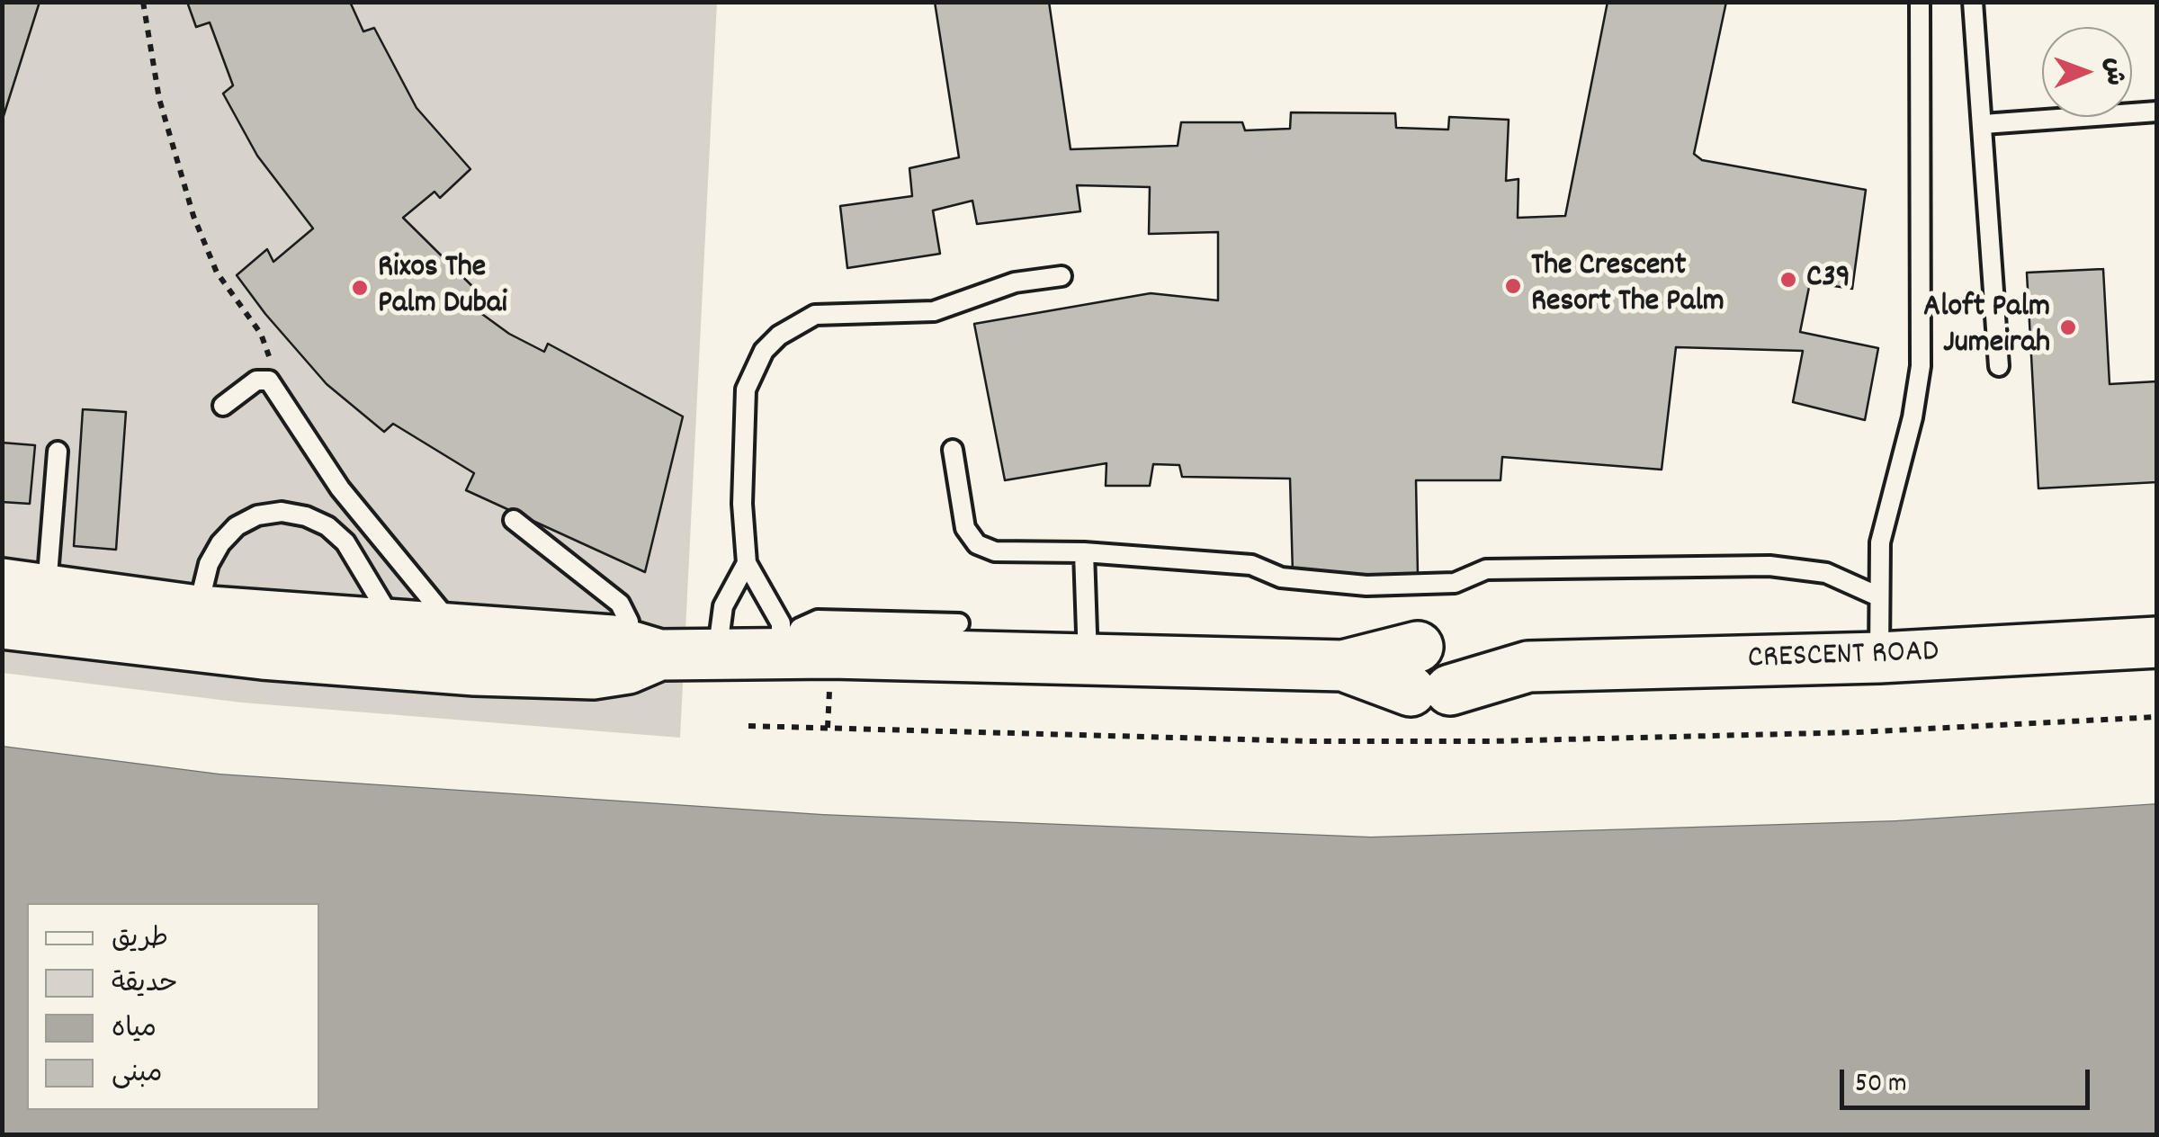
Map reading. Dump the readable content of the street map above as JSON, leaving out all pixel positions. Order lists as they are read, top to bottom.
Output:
{
  "streets": {
    "main road": ["CRESCENT ROAD"]
  },
  "places": [
    "C39",
    "The Crescent Resort The Palm",
    "Rixos The Palm Dubai",
    "Aloft Palm Jumeirah"
  ],
  "legend": [
    "طريق",
    "حديقة",
    "مياه",
    "مبنى"
  ],
  "scale_bar": "50 m",
  "north": "right"
}
